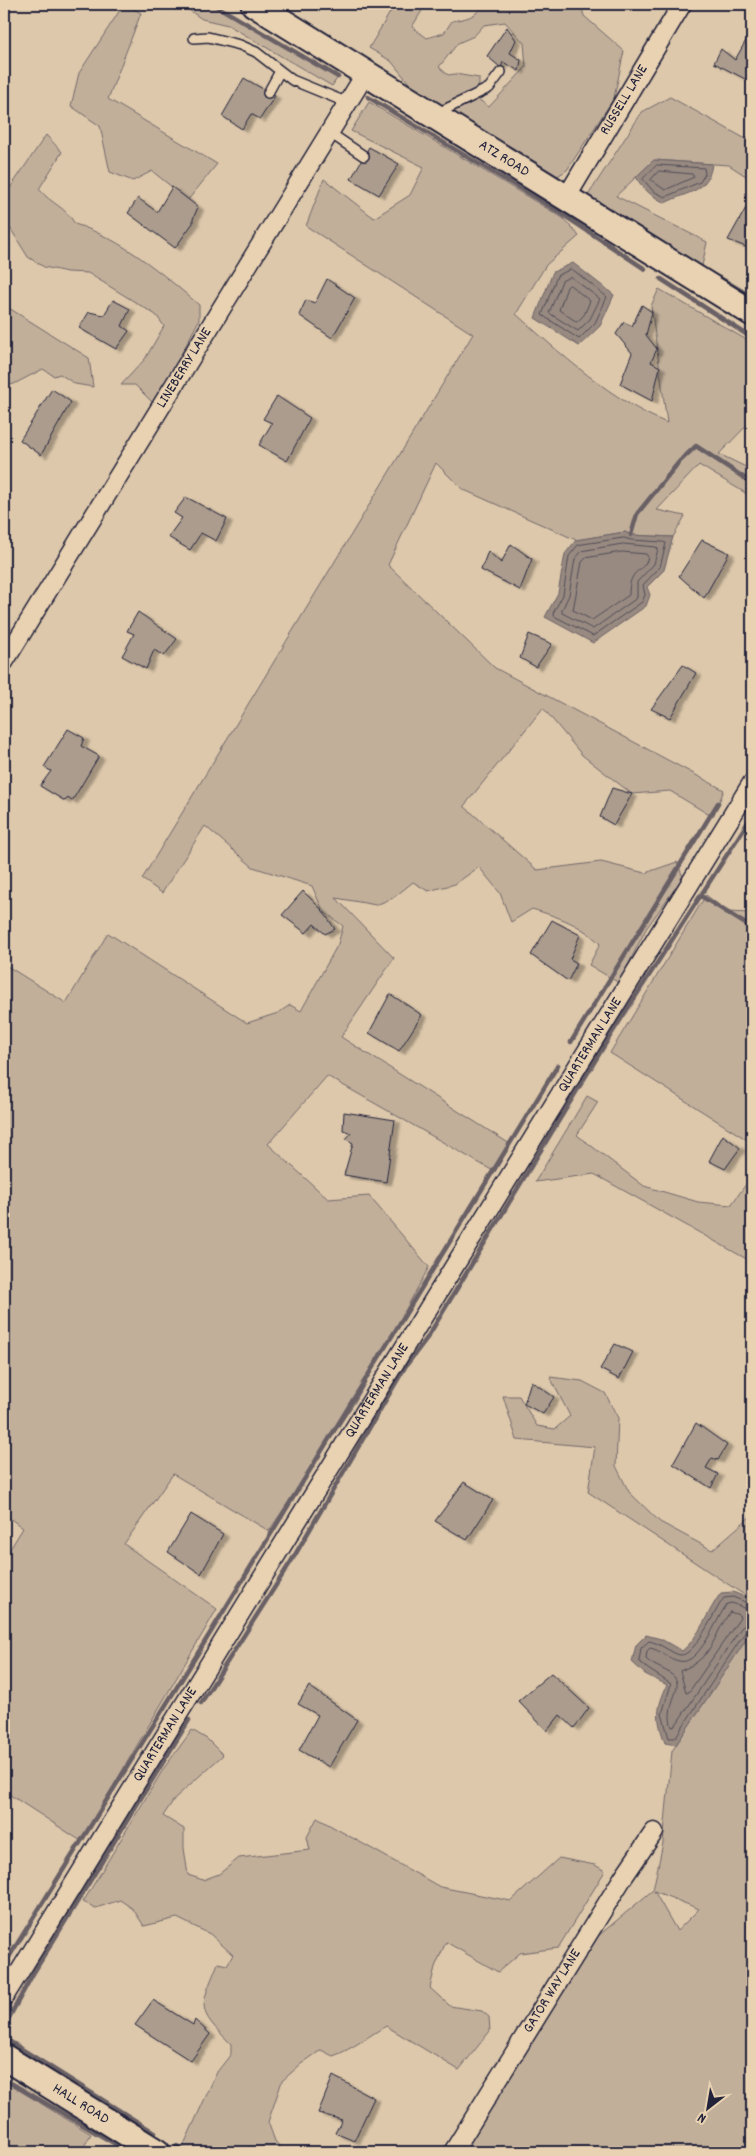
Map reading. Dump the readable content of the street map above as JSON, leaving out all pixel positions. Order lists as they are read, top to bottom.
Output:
{
  "streets": {
    "street": [
      "RUSSELL LANE",
      "ATZ ROAD",
      "LINEBERRY LANE",
      "QUARTERMAN LANE",
      "GATOR WAY LANE",
      "HALL ROAD"
    ]
  },
  "crossings": [
    ["RUSSELL LANE", "ATZ ROAD"],
    ["ATZ ROAD", "LINEBERRY LANE"]
  ],
  "north": "bottom left"
}
